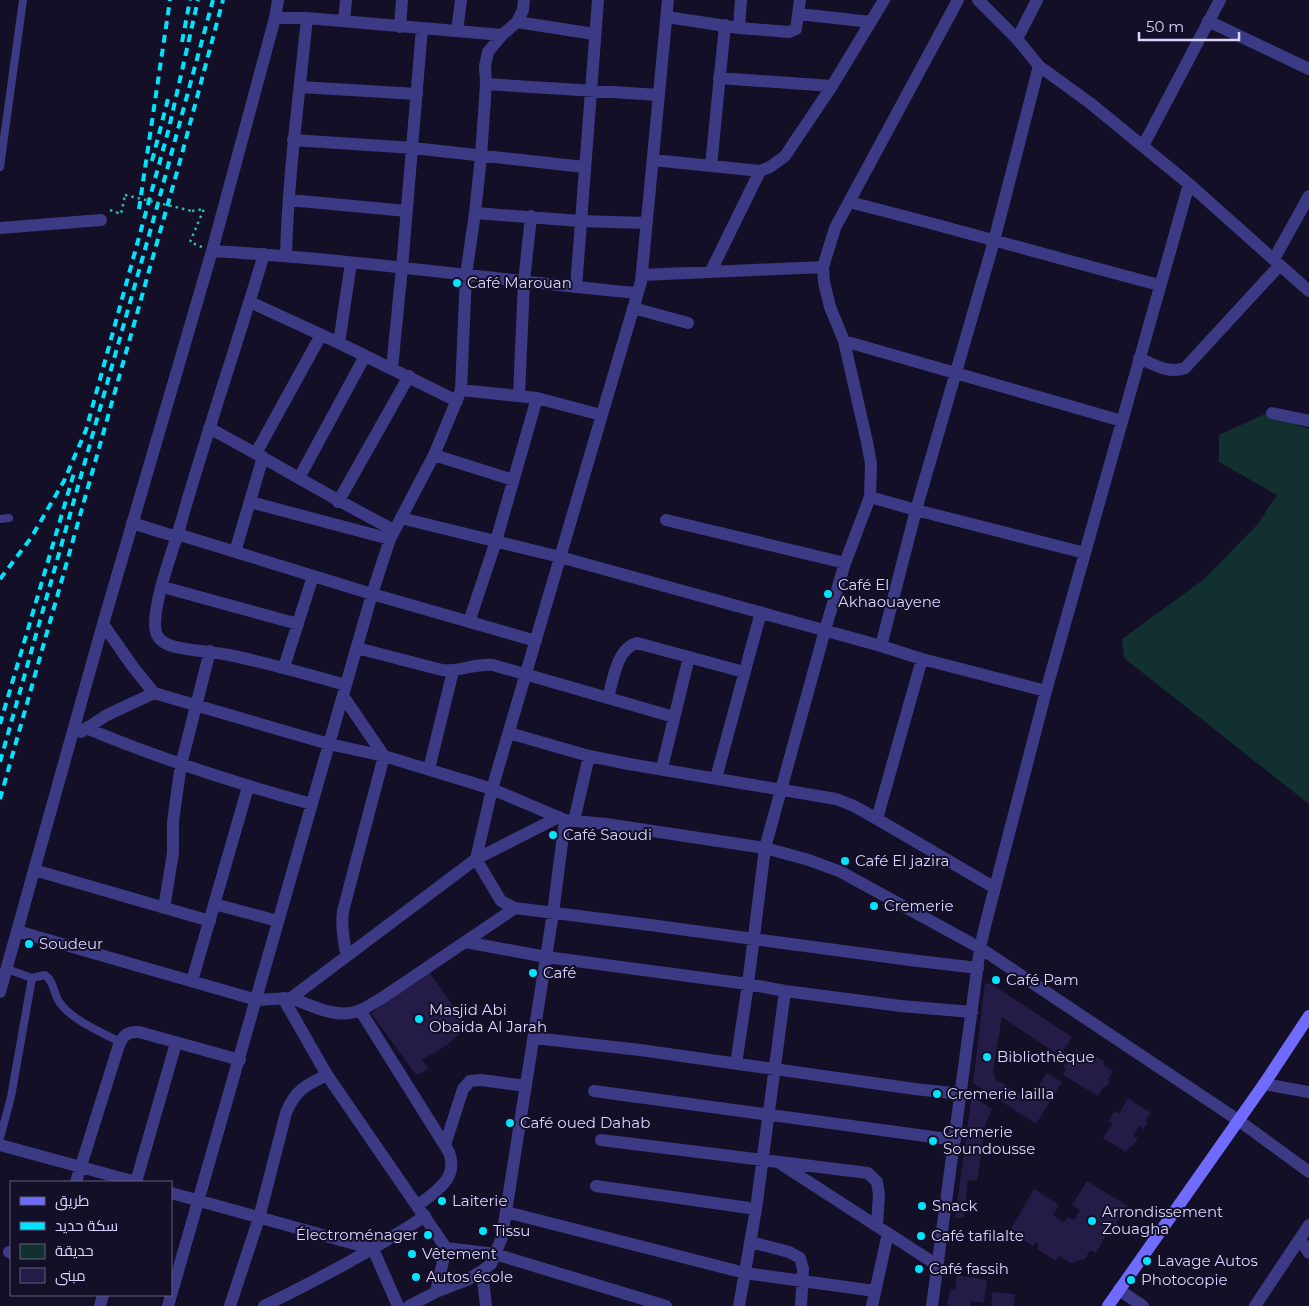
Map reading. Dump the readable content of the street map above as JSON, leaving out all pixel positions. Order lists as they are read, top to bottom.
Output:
{
  "places": [
    "Café Marouan",
    "Café El Akhaouayene",
    "Café Saoudi",
    "Café El jazira",
    "Cremerie",
    "Soudeur",
    "Café",
    "Café Pam",
    "Masjid Abi Obaida Al Jarah",
    "Bibliothèque",
    "Cremerie lailla",
    "Café oued Dahab",
    "Cremerie Soundousse",
    "Laiterie",
    "Snack",
    "Arrondissement Zouagha",
    "Tissu",
    "Électroménager",
    "Café tafilalte",
    "Vêtement",
    "Lavage Autos",
    "Café fassih",
    "Autos école",
    "Photocopie"
  ],
  "legend": [
    "طريق",
    "سكة حديد",
    "حديقة",
    "مبنى"
  ],
  "scale_bar": "50 m"
}
